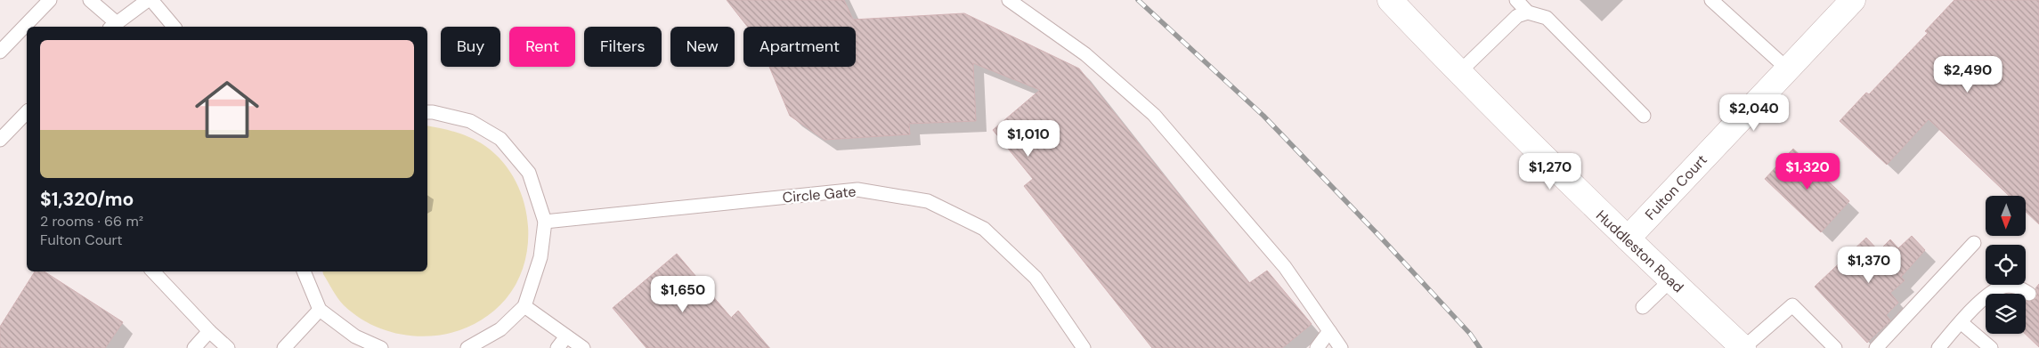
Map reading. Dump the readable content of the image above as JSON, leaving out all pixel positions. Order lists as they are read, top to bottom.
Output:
{
  "streets": {
    "street": ["Fulton Court", "Huddleston Road"],
    "lane": ["Circle Gate"]
  },
  "crossings": [
    ["Fulton Court", "Huddleston Road"]
  ],
  "north": "bottom",
  "page": {
    "chip": [
      "Buy",
      "Rent",
      "Filters",
      "New",
      "Apartment"
    ],
    "list": [
      {
        "name": "$1,320/mo",
        "note": "2 rooms · 66 m² · Fulton Court"
      }
    ],
    "price": [
      "$2,490",
      "$2,040",
      "$1,010",
      "$1,270",
      "$1,320",
      "$1,370",
      "$1,650"
    ]
  }
}
